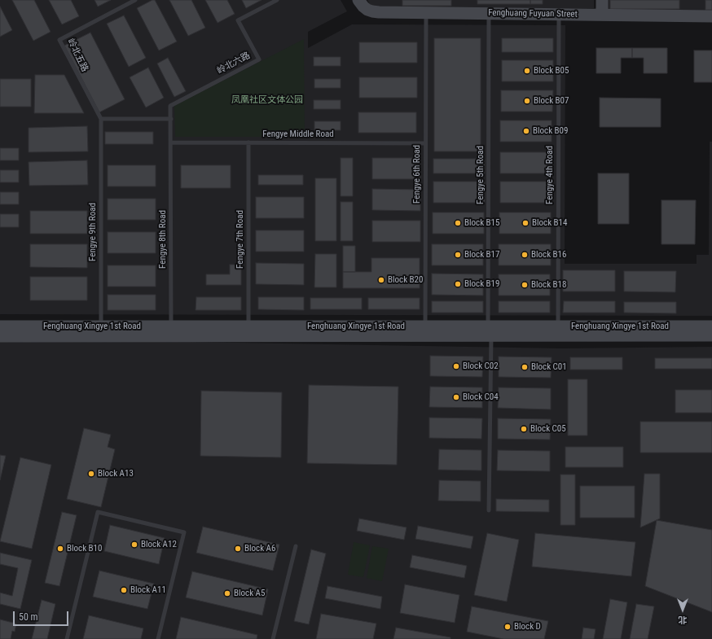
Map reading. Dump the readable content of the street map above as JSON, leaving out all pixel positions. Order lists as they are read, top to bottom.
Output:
{
  "streets": {
    "street": ["Fenghuang Fuyuan Street", "Fenghuang Xingye 1st Road"],
    "lane": [
      "岭北五路",
      "岭北六路",
      "Fengye Middle Road",
      "Fengye 6th Road",
      "Fengye 5th Road",
      "Fengye 4th Road",
      "Fengye 9th Road",
      "Fengye 8th Road",
      "Fengye 7th Road"
    ]
  },
  "crossings": [
    ["Fenghuang Fuyuan Street", "Fengye 6th Road"],
    ["Fenghuang Fuyuan Street", "Fengye 5th Road"],
    ["Fenghuang Fuyuan Street", "Fengye 4th Road"],
    ["岭北五路", "Fengye 9th Road"],
    ["岭北六路", "Fengye Middle Road"],
    ["岭北六路", "Fengye 8th Road"],
    ["Fengye Middle Road", "Fengye 6th Road"],
    ["Fengye Middle Road", "Fengye 8th Road"],
    ["Fengye Middle Road", "Fengye 7th Road"],
    ["Fengye 6th Road", "Fenghuang Xingye 1st Road"],
    ["Fengye 5th Road", "Fenghuang Xingye 1st Road"],
    ["Fengye 4th Road", "Fenghuang Xingye 1st Road"],
    ["Fengye 9th Road", "Fenghuang Xingye 1st Road"],
    ["Fengye 8th Road", "Fenghuang Xingye 1st Road"],
    ["Fengye 7th Road", "Fenghuang Xingye 1st Road"]
  ],
  "parks": ["凤凰社区文体公园"],
  "places": [
    "Block B05",
    "Block B07",
    "Block B09",
    "Block B15",
    "Block B14",
    "Block B17",
    "Block B16",
    "Block B20",
    "Block B19",
    "Block B18",
    "Block C02",
    "Block C01",
    "Block C04",
    "Block C05",
    "Block A13",
    "Block A12",
    "Block B10",
    "Block A6",
    "Block A11",
    "Block A5",
    "Block D"
  ],
  "scale_bar": "50 m",
  "north": "bottom"
}
